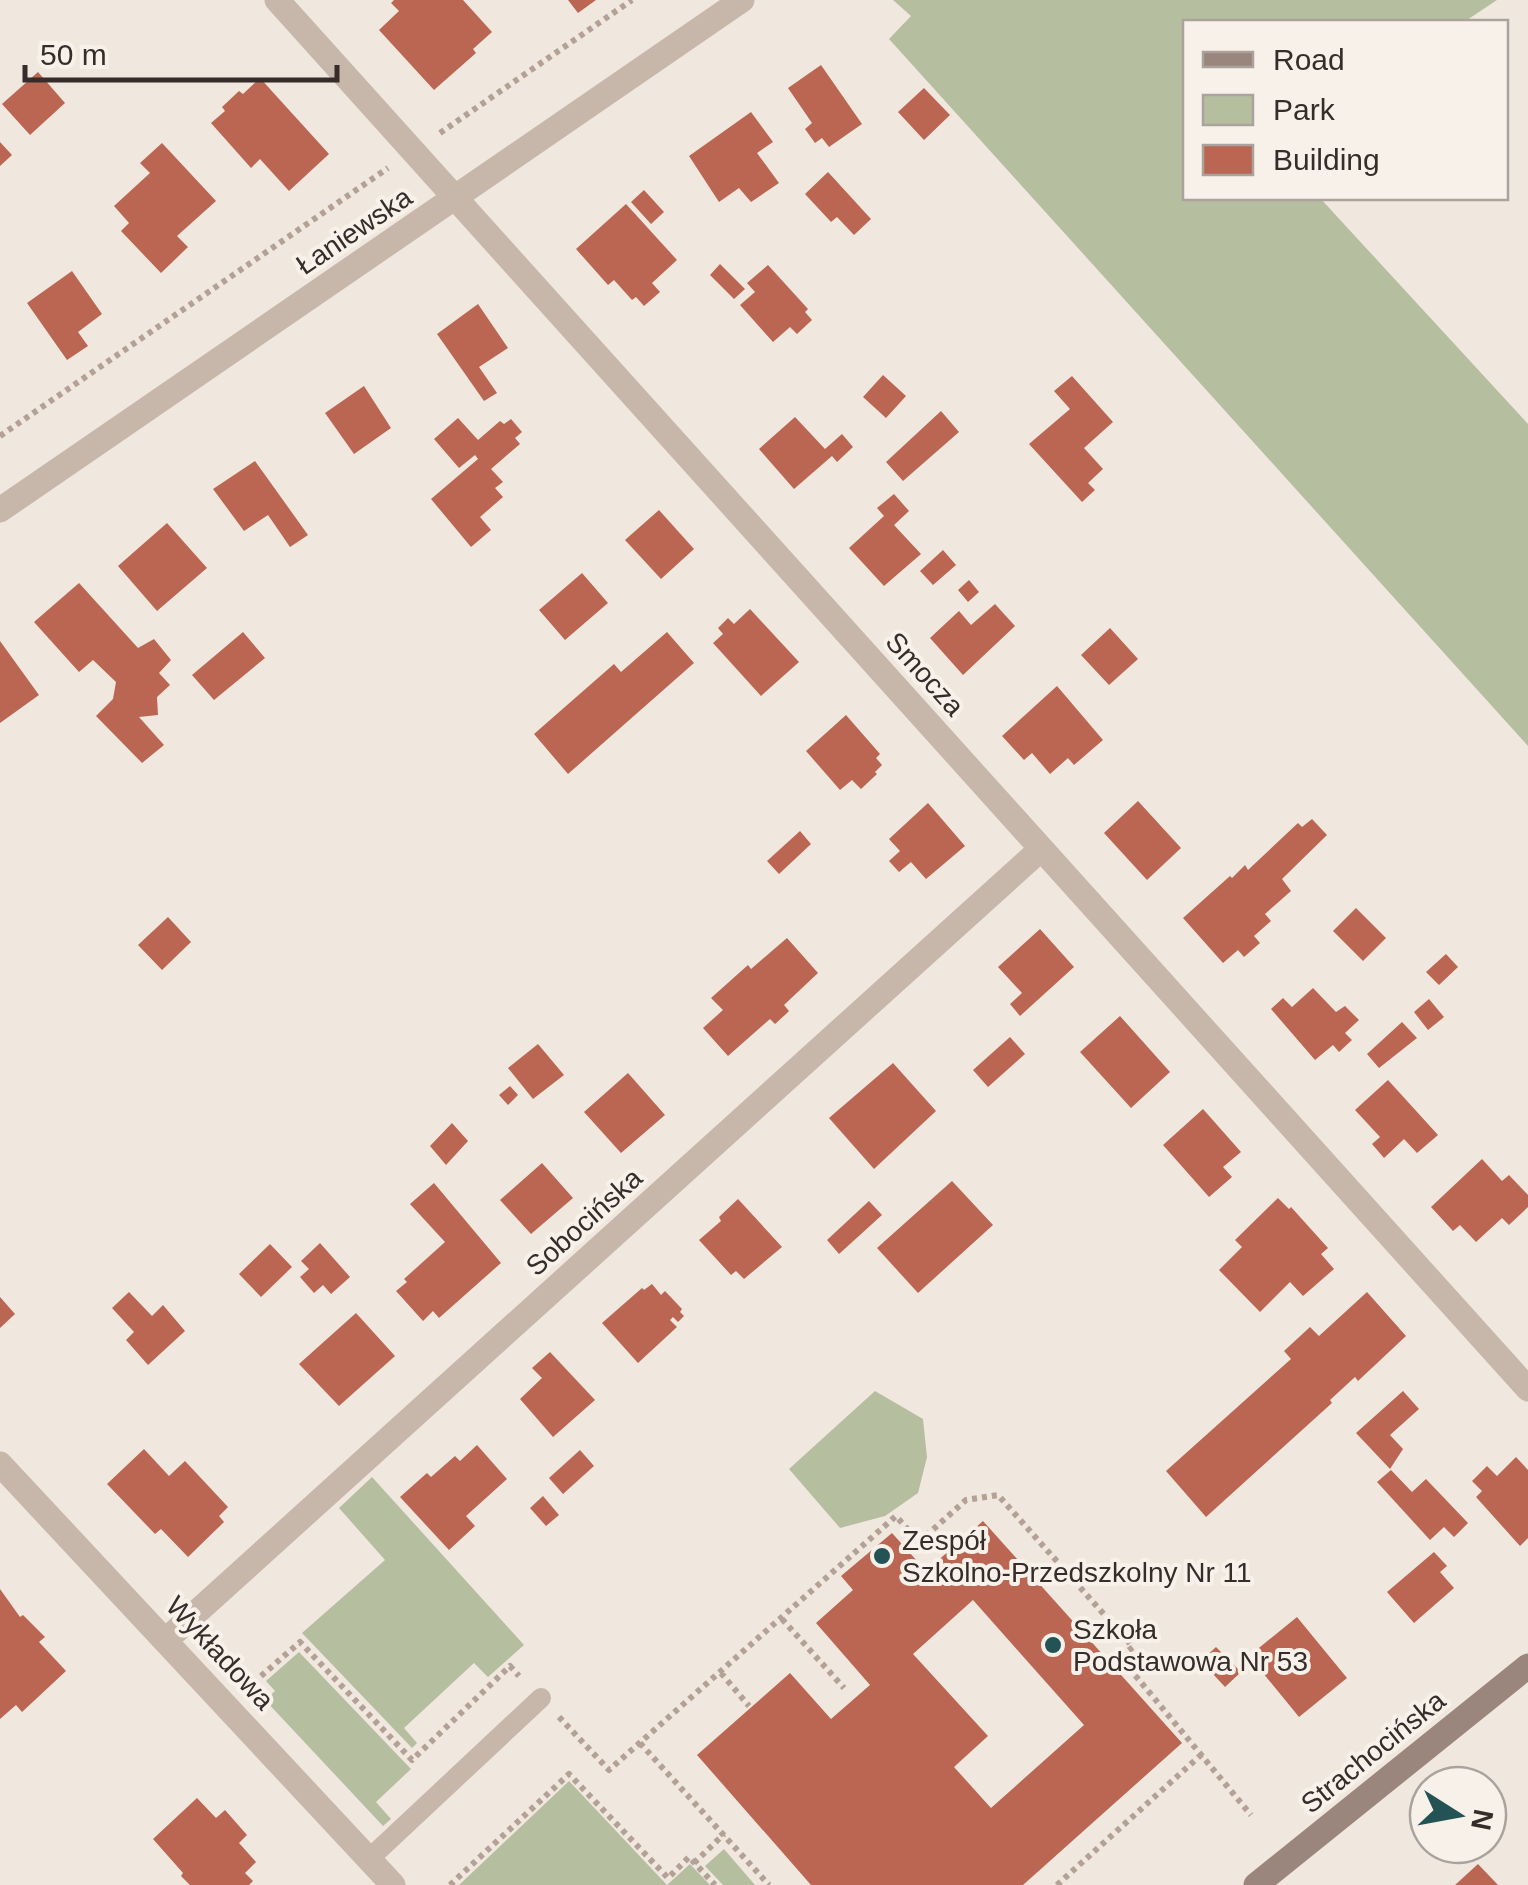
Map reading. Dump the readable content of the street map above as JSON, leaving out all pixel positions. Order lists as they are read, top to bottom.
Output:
{
  "streets": {
    "main road": ["Strachocińska"],
    "street": [
      "Łaniewska",
      "Smocza",
      "Sobocińska",
      "Wykładowa"
    ]
  },
  "crossings": [
    ["Łaniewska", "Smocza"],
    ["Smocza", "Sobocińska"],
    ["Sobocińska", "Wykładowa"]
  ],
  "places": ["Zespół Szkolno-Przedszkolny Nr 11", "Szkoła Podstawowa Nr 53"],
  "legend": ["Road", "Park", "Building"],
  "scale_bar": "50 m",
  "north": "right"
}
